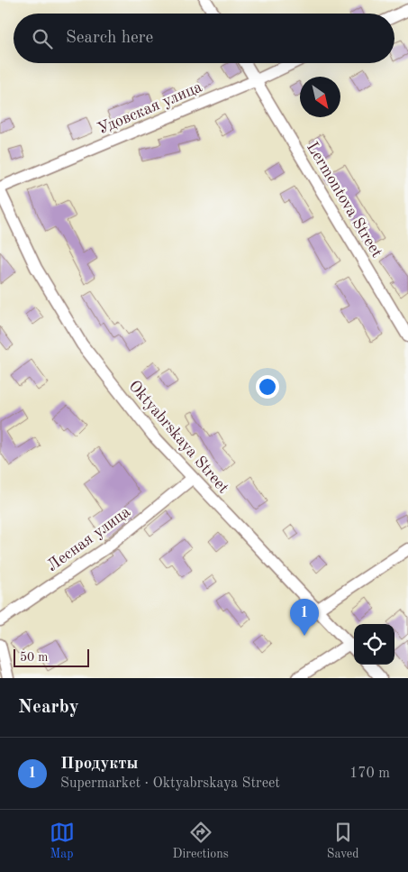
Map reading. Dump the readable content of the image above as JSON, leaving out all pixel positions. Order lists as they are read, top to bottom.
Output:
{
  "streets": {
    "street": [
      "Удовская улица",
      "Lermontova Street",
      "Oktyabrskaya Street",
      "Лесная улица"
    ]
  },
  "crossings": [
    ["Удовская улица", "Lermontova Street"],
    ["Oktyabrskaya Street", "Лесная улица"]
  ],
  "scale_bar": "50 m",
  "north": "bottom right",
  "page": {
    "search": "Search here",
    "pins": "1",
    "scale": "50 m",
    "heading": "Nearby",
    "list": [
      {
        "mark": "1",
        "name": "Продукты",
        "note": "Supermarket · Oktyabrskaya Street",
        "value": "170 m"
      }
    ],
    "nav": ["Map", "Directions", "Saved"]
  }
}
